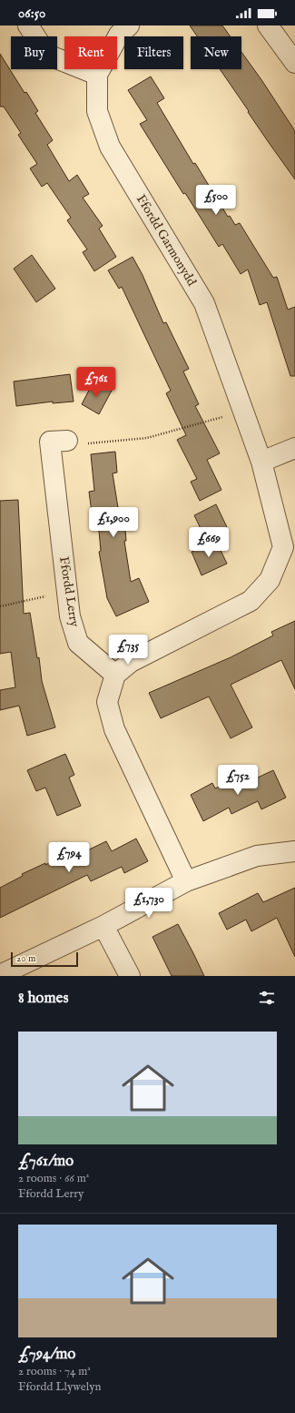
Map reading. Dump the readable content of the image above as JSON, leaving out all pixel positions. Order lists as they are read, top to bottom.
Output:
{
  "streets": {
    "street": ["Ffordd Garmonydd", "Ffordd Lerry"]
  },
  "crossings": [
    ["Ffordd Garmonydd", "Ffordd Lerry"]
  ],
  "scale_bar": "20 m",
  "page": {
    "status": "06:50",
    "chip": [
      "Buy",
      "Rent",
      "Filters",
      "New"
    ],
    "price": [
      "£500",
      "£761",
      "£1,900",
      "£669",
      "£735",
      "£752",
      "£794",
      "£1,730"
    ],
    "scale": "20 m",
    "heading": "8 homes",
    "list": [
      {
        "name": "£761/mo",
        "note": "2 rooms · 66 m² · Ffordd Lerry"
      },
      {
        "name": "£794/mo",
        "note": "2 rooms · 74 m² · Ffordd Llywelyn"
      }
    ]
  }
}
